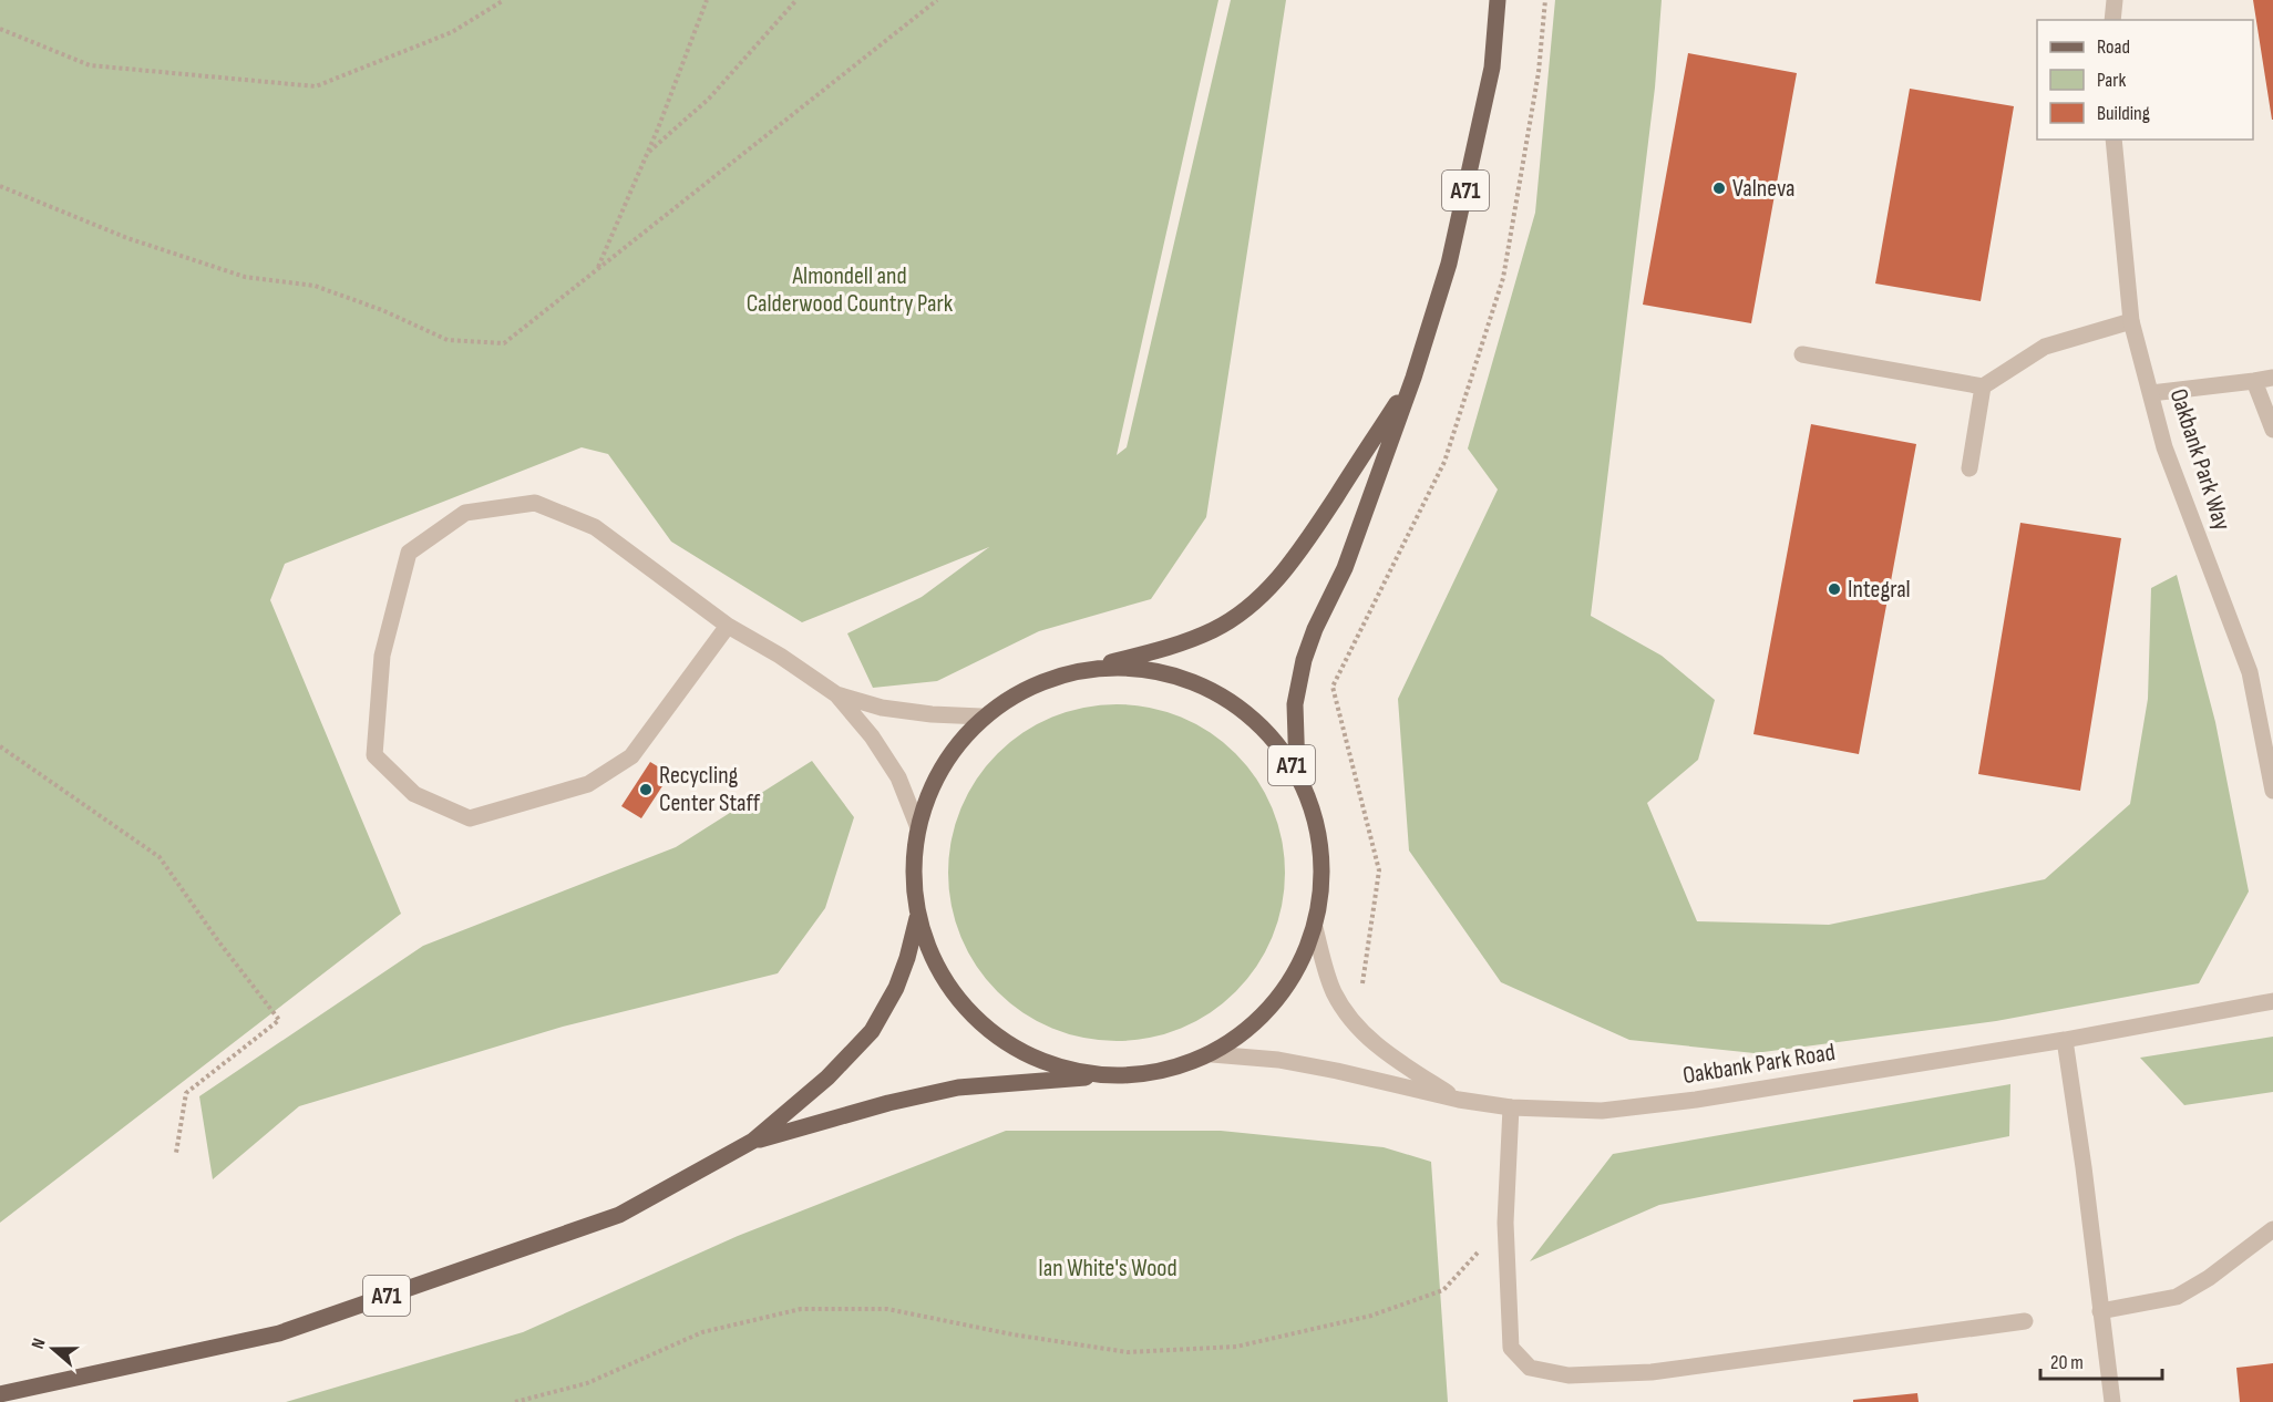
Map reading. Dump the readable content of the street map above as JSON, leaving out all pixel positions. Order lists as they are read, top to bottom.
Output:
{
  "streets": {
    "main road": ["A71"],
    "street": ["Oakbank Park Way", "Oakbank Park Road"]
  },
  "crossings": [
    ["A71", "Oakbank Park Road"]
  ],
  "parks": ["Almondell and Calderwood Country Park", "Ian White's Wood"],
  "places": ["Valneva", "Integral", "Recycling Center Staff"],
  "legend": ["Road", "Park", "Building"],
  "scale_bar": "20 m",
  "north": "left"
}
